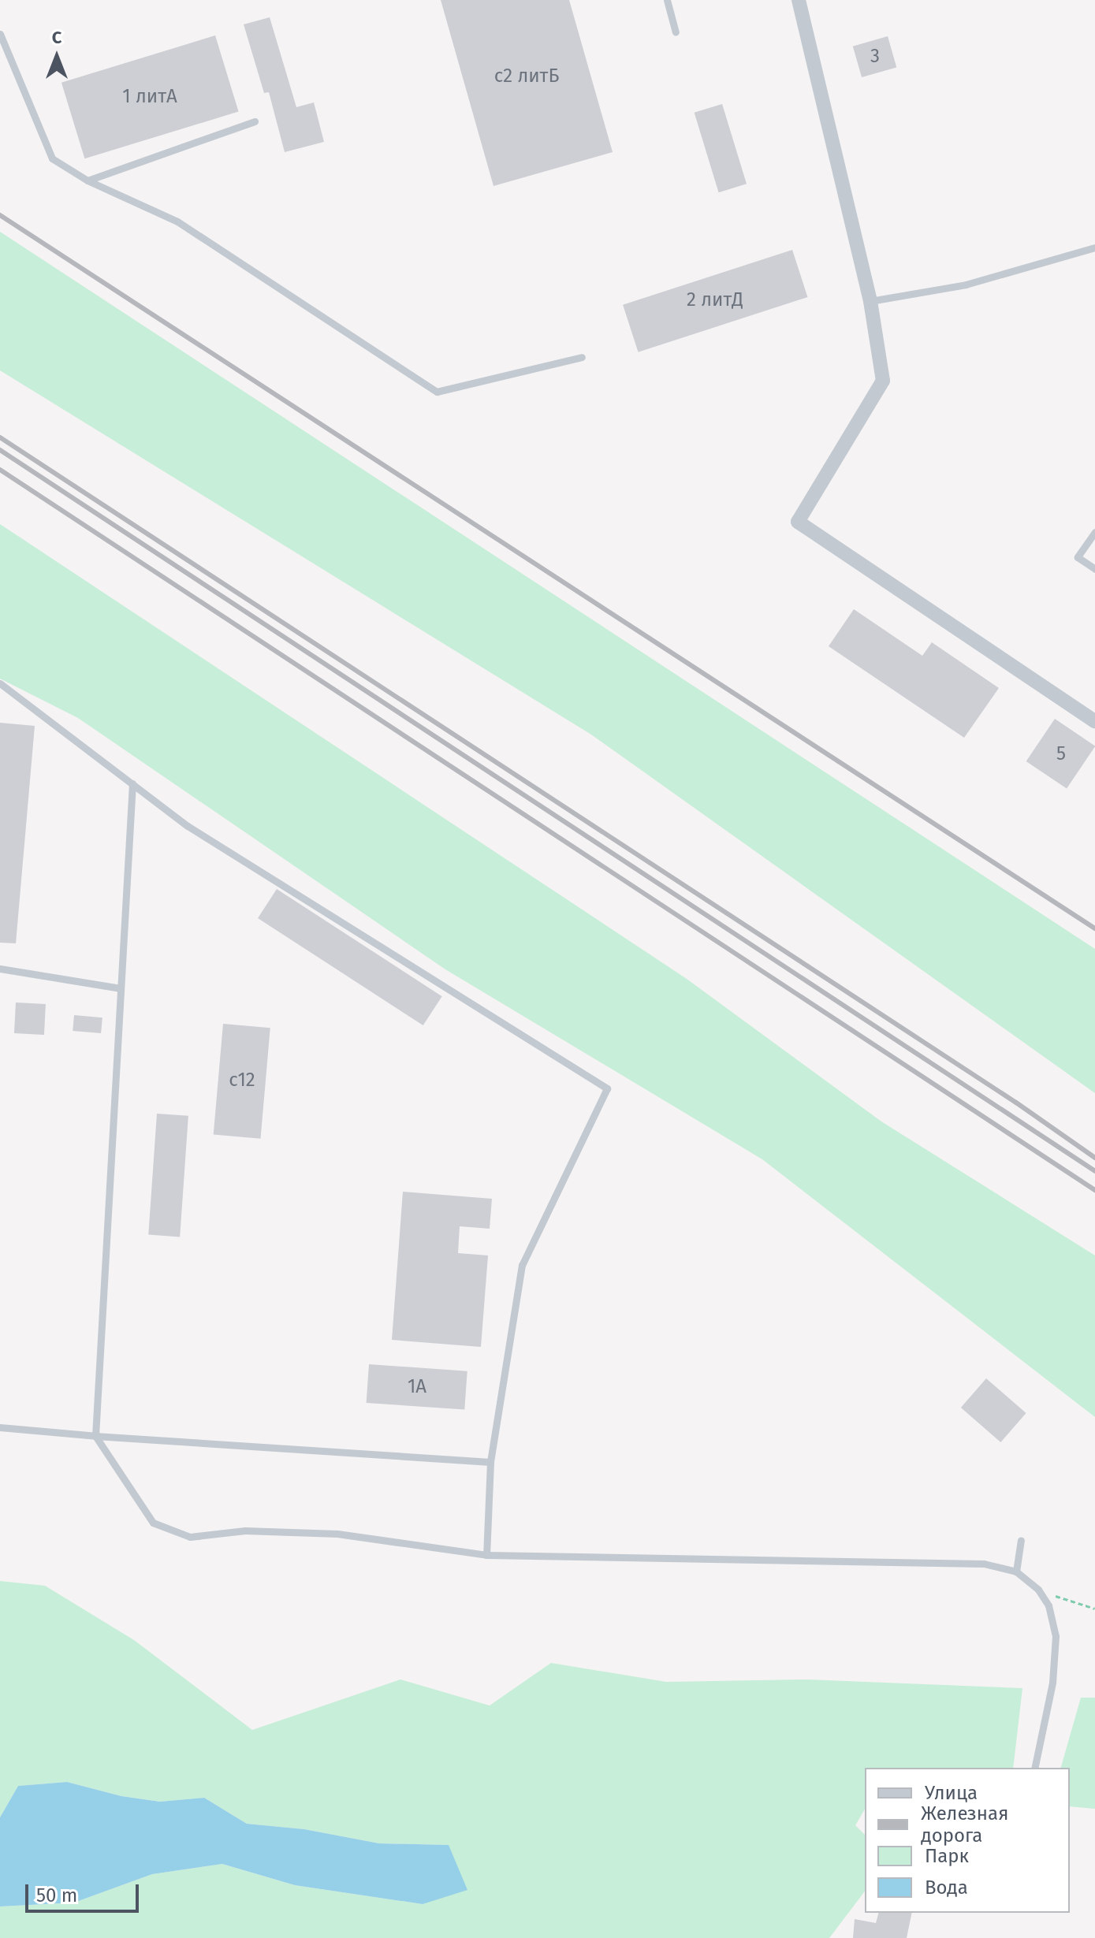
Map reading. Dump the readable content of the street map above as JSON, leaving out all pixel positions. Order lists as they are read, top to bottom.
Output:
{
  "house_numbers": [
    "3",
    "с2 литБ",
    "1 литА",
    "2 литД",
    "5",
    "с12",
    "1А"
  ],
  "legend": [
    "Улица",
    "Железная дорога",
    "Парк",
    "Вода"
  ],
  "scale_bar": "50 m",
  "north": "top"
}
